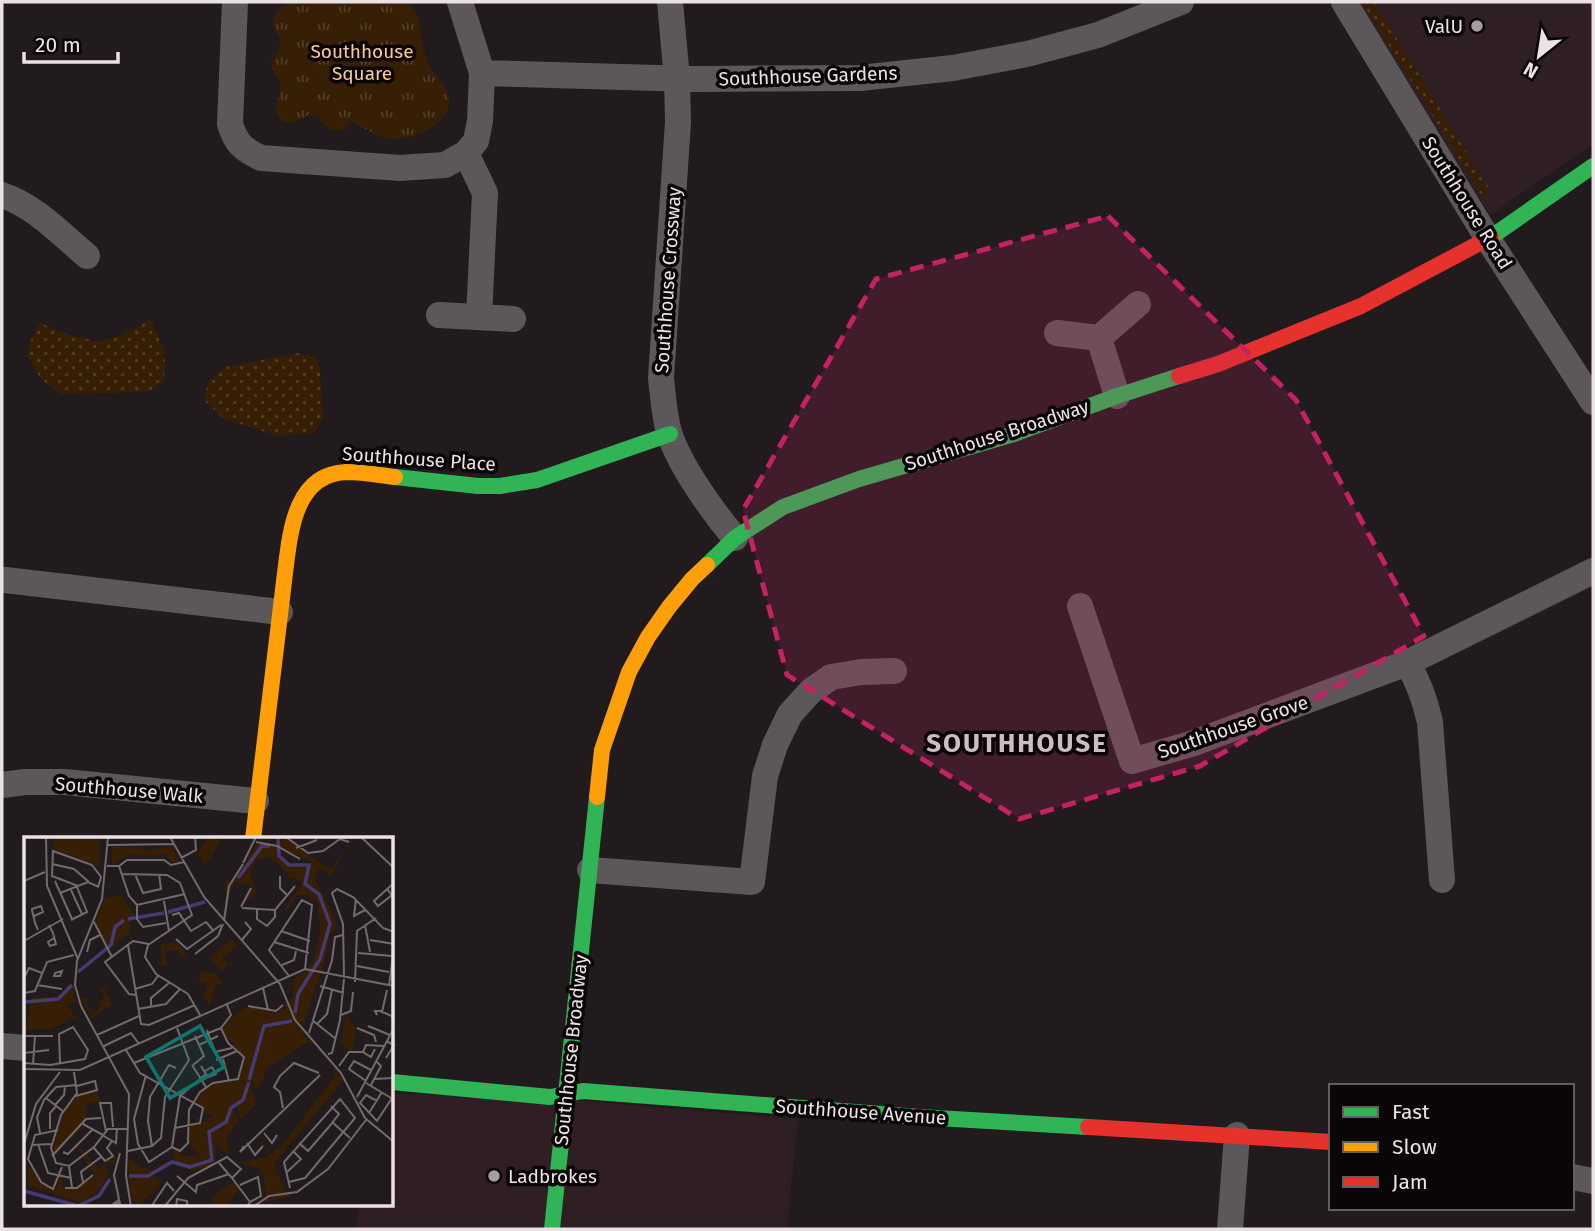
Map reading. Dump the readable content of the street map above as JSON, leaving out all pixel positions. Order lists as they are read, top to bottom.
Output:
{
  "streets": {
    "street": [
      "Southhouse Gardens",
      "Southhouse Road",
      "Southhouse Crossway",
      "Southhouse Broadway",
      "Southhouse Place",
      "Southhouse Grove",
      "Southhouse Walk",
      "Southhouse Avenue"
    ]
  },
  "crossings": [
    ["Southhouse Gardens", "Southhouse Crossway"],
    ["Southhouse Road", "Southhouse Broadway"],
    ["Southhouse Crossway", "Southhouse Broadway"],
    ["Southhouse Crossway", "Southhouse Place"],
    ["Southhouse Broadway", "Southhouse Avenue"],
    ["Southhouse Place", "Southhouse Walk"]
  ],
  "districts": ["SOUTHHOUSE"],
  "parks": ["Southhouse Square"],
  "places": ["ValU", "Ladbrokes"],
  "legend": ["Fast", "Slow", "Jam"],
  "scale_bar": "20 m",
  "north": "bottom left"
}
